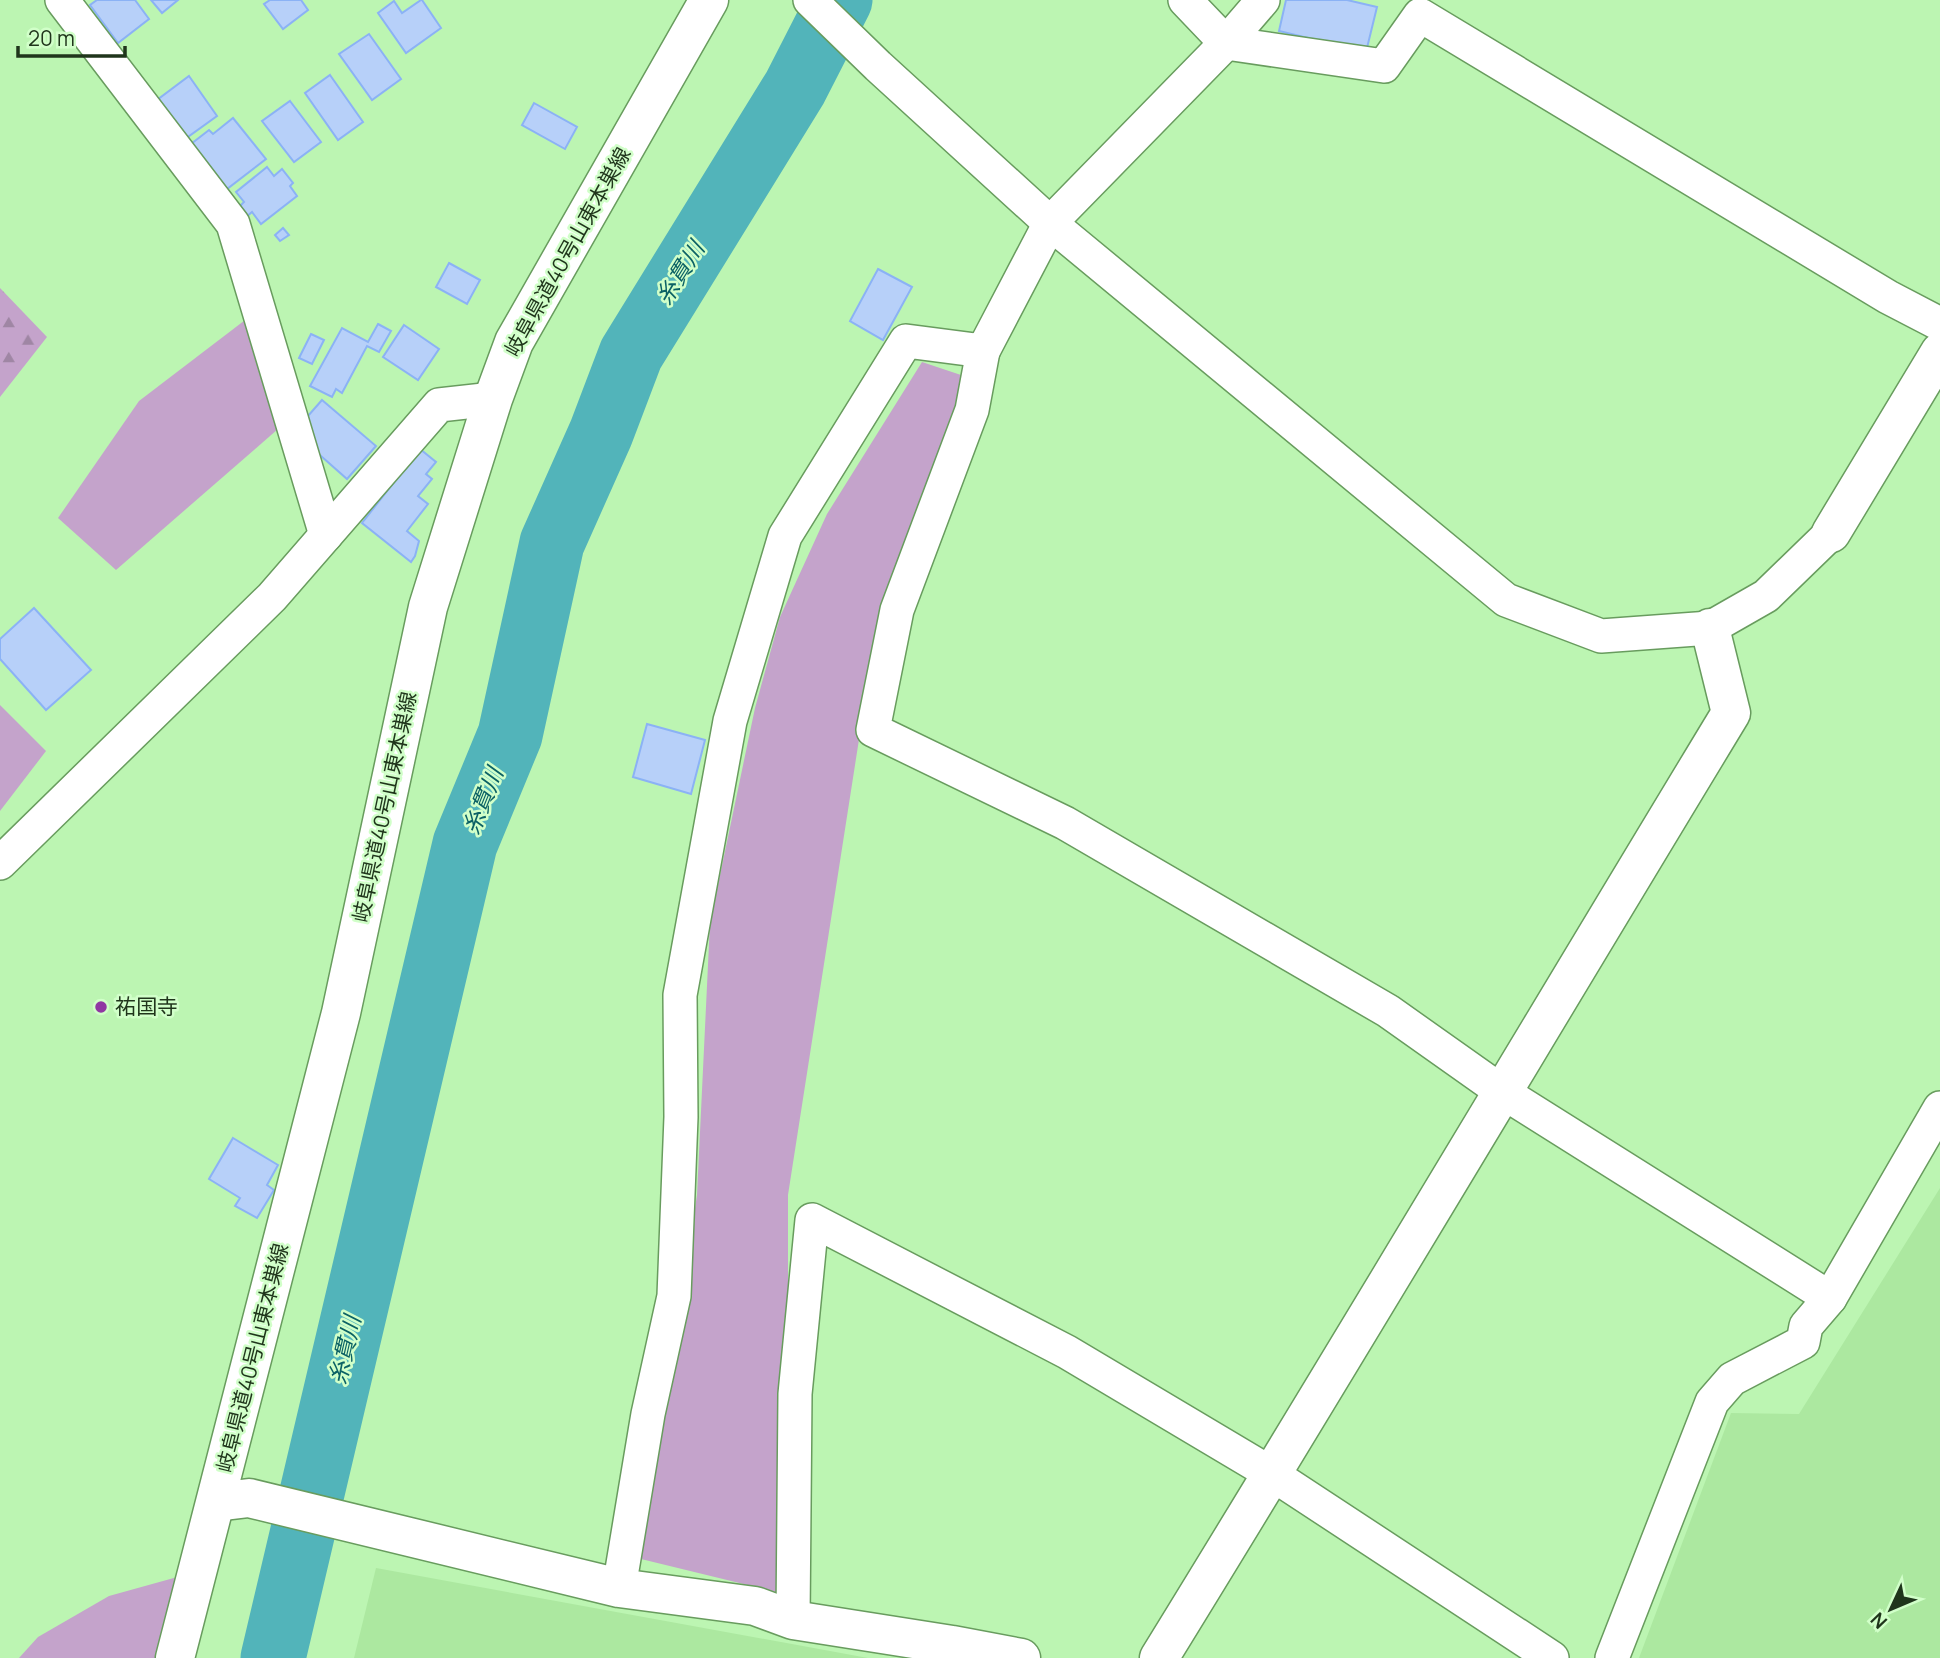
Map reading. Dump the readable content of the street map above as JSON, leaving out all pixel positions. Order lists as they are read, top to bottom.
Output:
{
  "streets": {
    "street": ["岐阜県道40号山東本巣線"]
  },
  "water": ["糸貫川"],
  "places": ["祐国寺"],
  "scale_bar": "20 m",
  "north": "bottom left"
}
